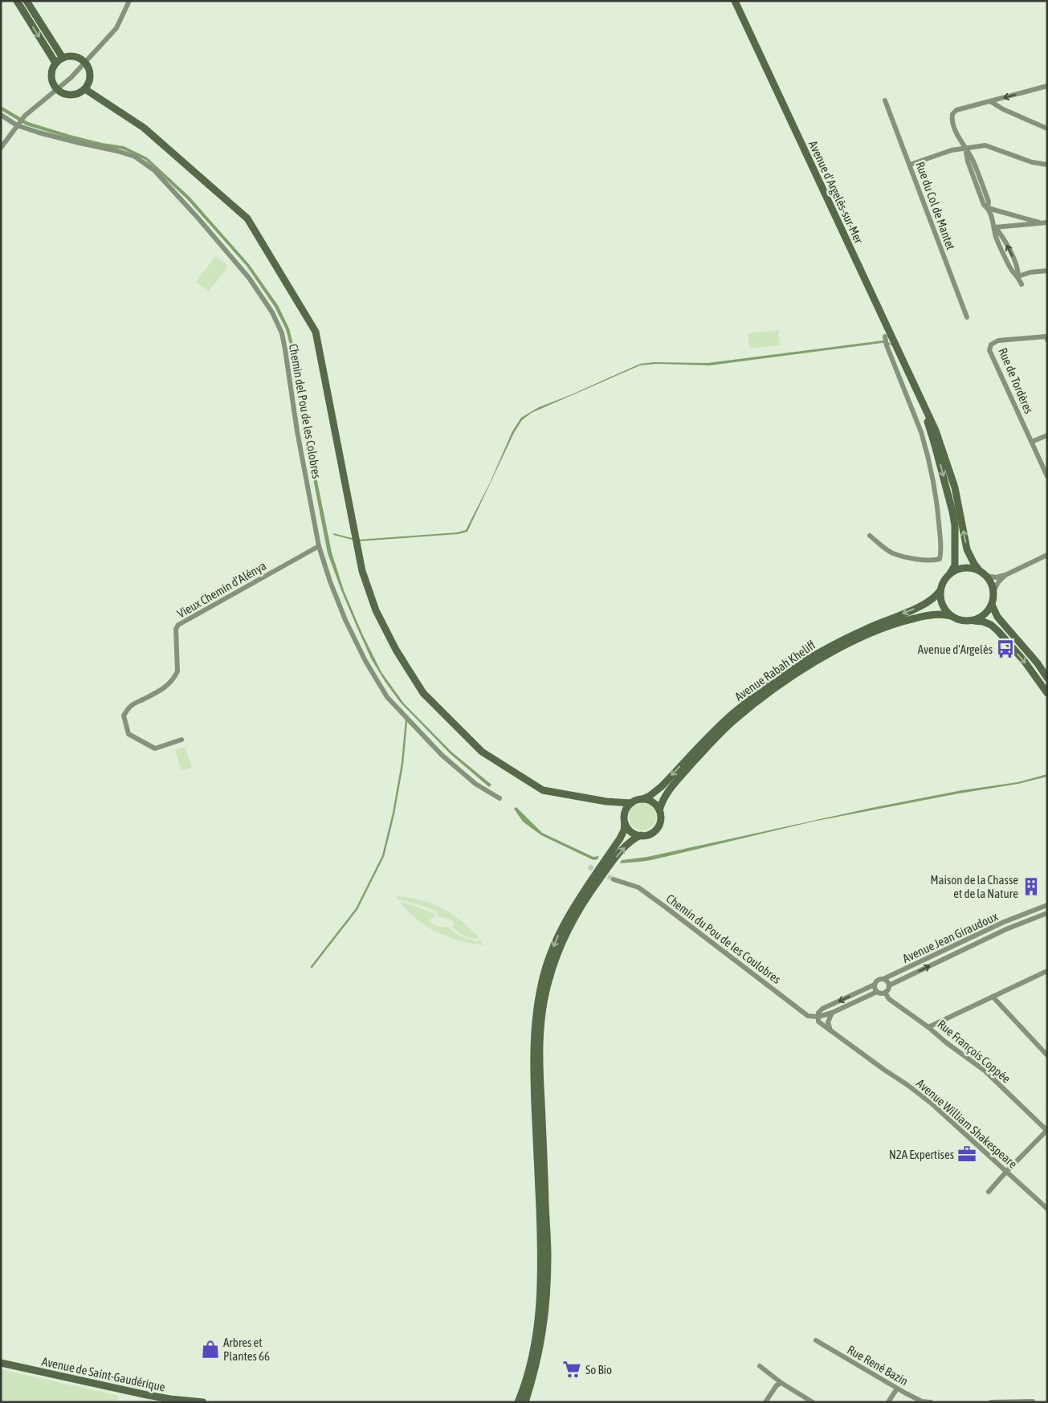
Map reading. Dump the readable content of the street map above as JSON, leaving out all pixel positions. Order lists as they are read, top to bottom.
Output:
{
  "streets": {
    "main road": ["Avenue d'Argelès-sur-Mer", "Avenue Rabah Kheliff", "Avenue de Saint-Gaudérique"],
    "street": [
      "Rue du Col de Mantet",
      "Rue de Tordères",
      "Chemin del Pou de les Colobres",
      "Vieux Chemin d’Alénya",
      "Avenue Jean Giraudoux",
      "Chemin du Pou de les Coulobres",
      "Rue François Coppée",
      "Avenue William Shakespeare",
      "Rue René Bazin"
    ]
  },
  "crossings": [
    ["Avenue d'Argelès-sur-Mer", "Avenue Rabah Kheliff"],
    ["Chemin del Pou de les Colobres", "Vieux Chemin d’Alénya"],
    ["Avenue Jean Giraudoux", "Rue François Coppée"],
    ["Chemin du Pou de les Coulobres", "Avenue William Shakespeare"]
  ],
  "places": {
    "bus stop": ["Avenue d'Argelès"],
    "building": ["Maison de la Chasse et de la Nature"],
    "office": ["N2A Expertises"],
    "shop": ["Arbres et Plantes 66"],
    "supermarket": ["So Bio"]
  }
}
